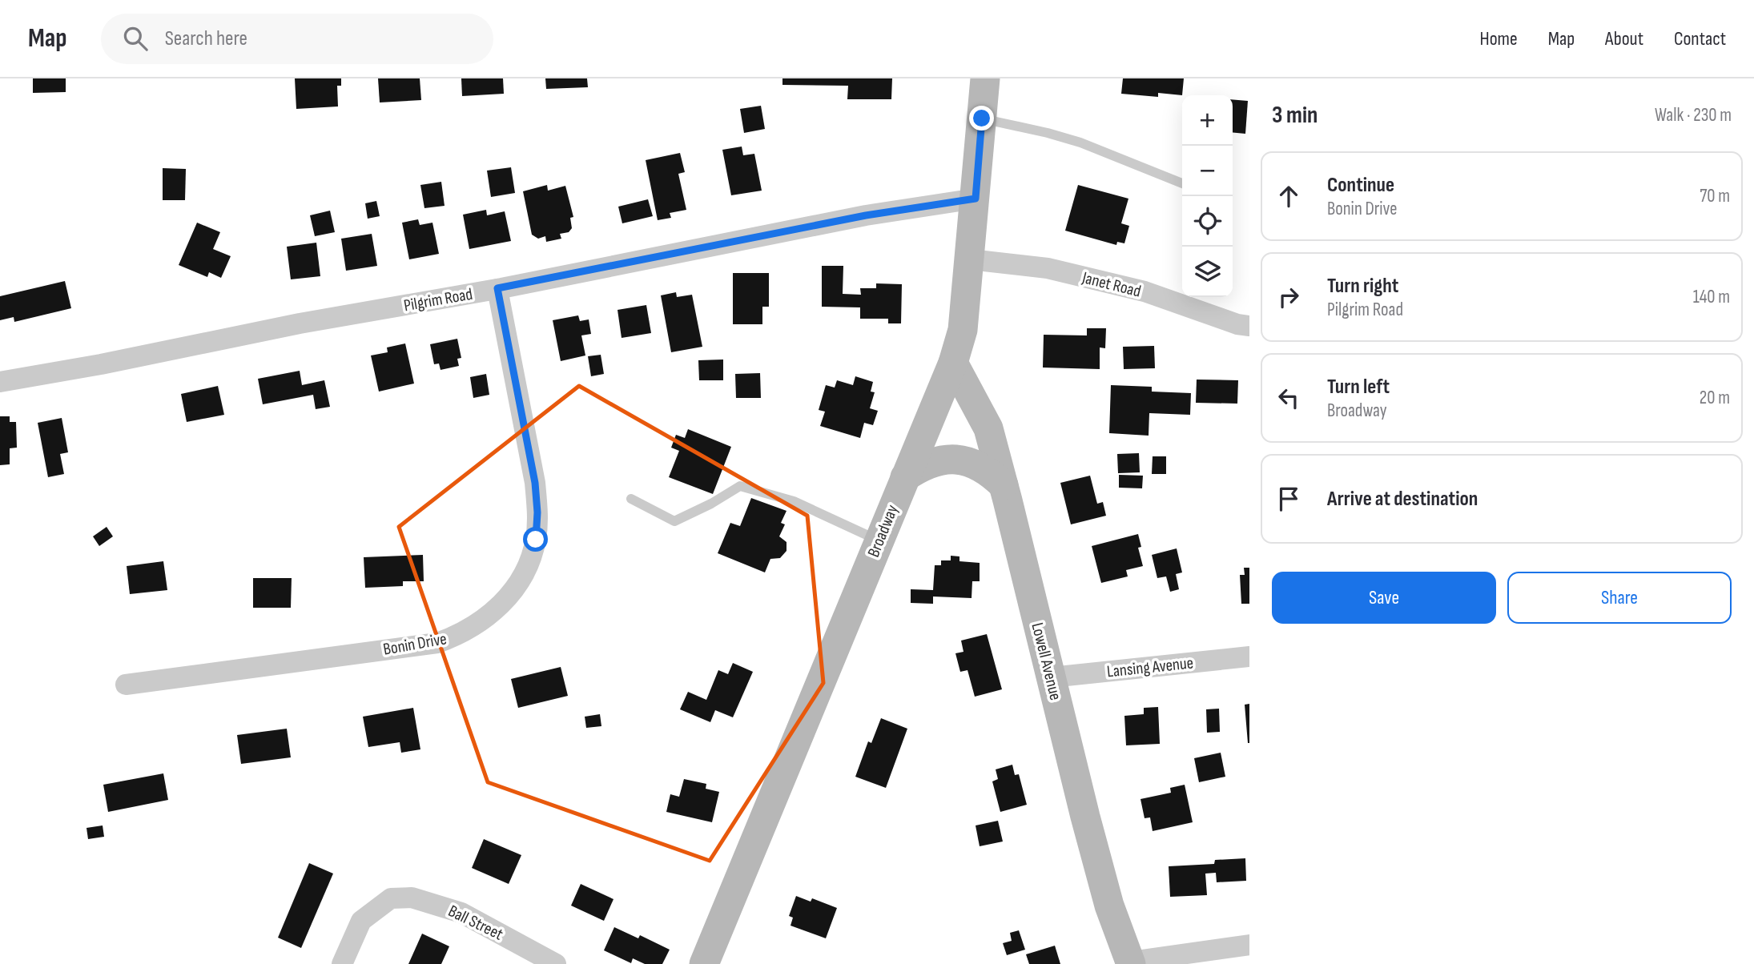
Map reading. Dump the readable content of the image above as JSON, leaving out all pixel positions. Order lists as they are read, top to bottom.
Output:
{
  "streets": {
    "main road": ["Broadway", "Lowell Avenue"],
    "street": [
      "Janet Road",
      "Pilgrim Road",
      "Bonin Drive",
      "Lansing Avenue",
      "Ball Street"
    ]
  },
  "crossings": [
    ["Janet Road", "Broadway"],
    ["Pilgrim Road", "Broadway"],
    ["Pilgrim Road", "Bonin Drive"],
    ["Broadway", "Lowell Avenue"],
    ["Lowell Avenue", "Lansing Avenue"]
  ],
  "page": {
    "header": "Map",
    "search": "Search here",
    "nav": [
      "Home",
      "Map",
      "About",
      "Contact"
    ],
    "heading": ["3 min", "Walk · 230 m"],
    "map_buttons": ["+", "−"],
    "list": [
      ["Continue", "Bonin Drive", "70 m"],
      ["Turn right", "Pilgrim Road", "140 m"],
      ["Turn left", "Broadway", "20 m"],
      "Arrive at destination"
    ],
    "buttons": ["Save", "Share"]
  }
}
